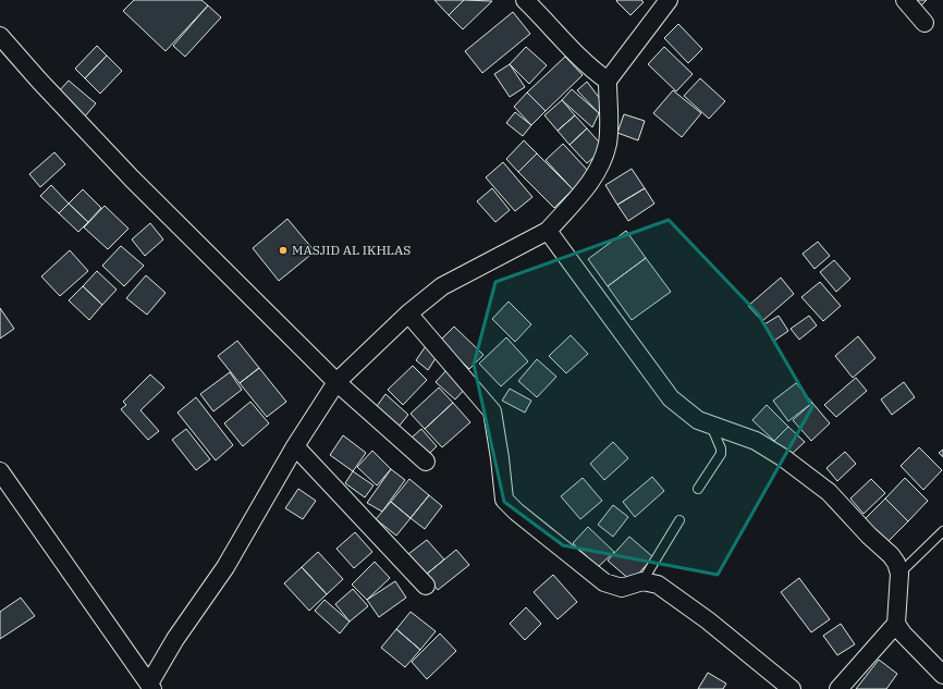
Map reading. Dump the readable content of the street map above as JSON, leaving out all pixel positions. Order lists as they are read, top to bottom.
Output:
{
  "places": ["MASJID AL IKHLAS"]
}
